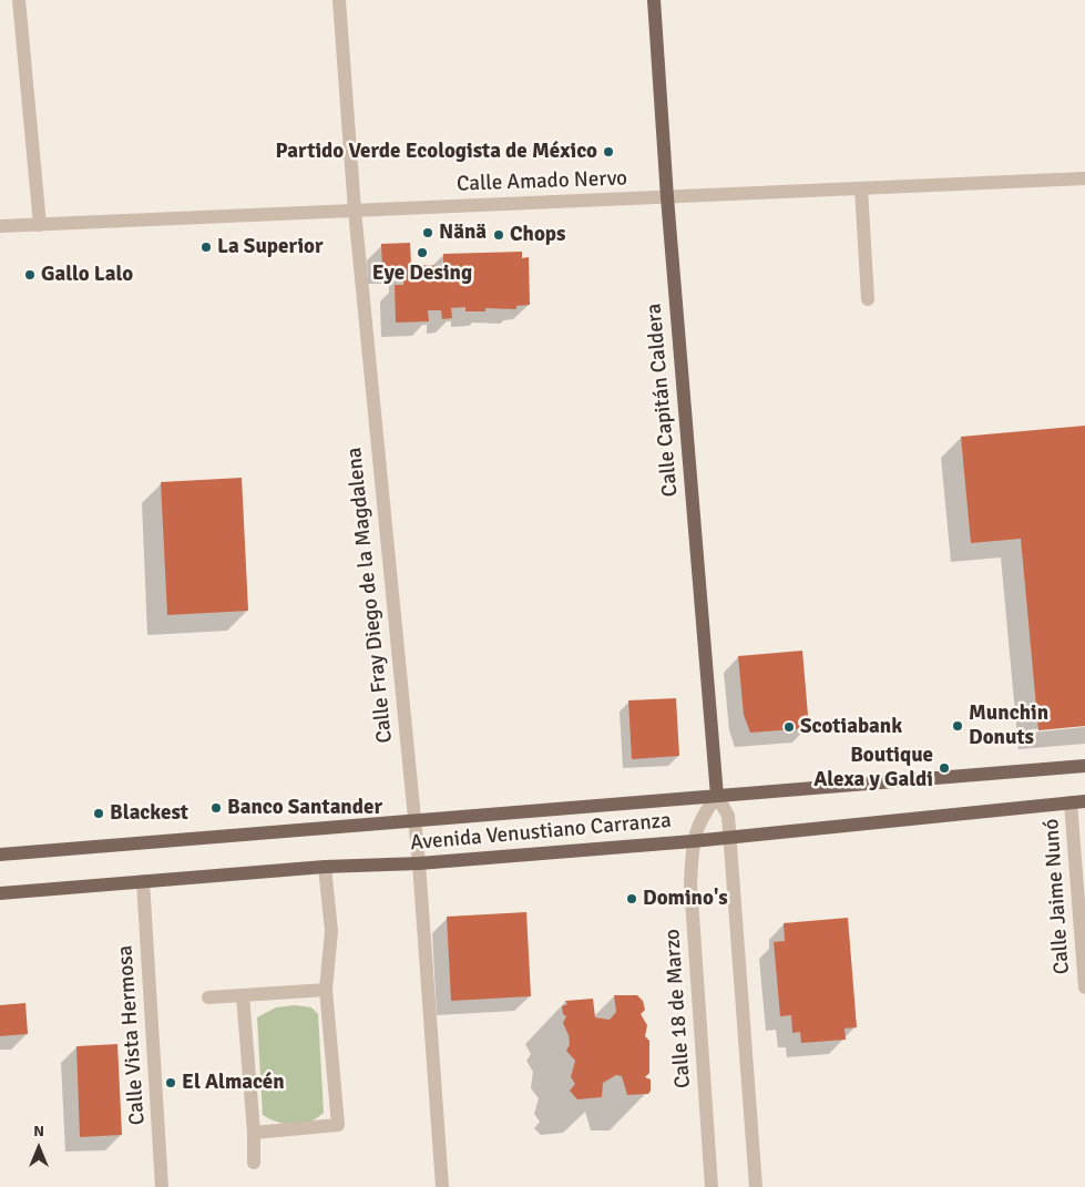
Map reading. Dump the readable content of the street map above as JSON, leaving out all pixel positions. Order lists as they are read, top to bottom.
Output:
{
  "streets": {
    "main road": ["Calle Capitán Caldera", "Avenida Venustiano Carranza"],
    "street": [
      "Calle Amado Nervo",
      "Calle Fray Diego de la Magdalena",
      "Calle Jaime Nunó",
      "Calle 18 de Marzo",
      "Calle Vista Hermosa"
    ]
  },
  "crossings": [
    ["Calle Amado Nervo", "Calle Capitán Caldera"],
    ["Calle Amado Nervo", "Calle Fray Diego de la Magdalena"],
    ["Calle Capitán Caldera", "Avenida Venustiano Carranza"],
    ["Calle Capitán Caldera", "Calle 18 de Marzo"],
    ["Calle Fray Diego de la Magdalena", "Avenida Venustiano Carranza"],
    ["Avenida Venustiano Carranza", "Calle Jaime Nunó"],
    ["Avenida Venustiano Carranza", "Calle 18 de Marzo"],
    ["Avenida Venustiano Carranza", "Calle Vista Hermosa"]
  ],
  "places": [
    "Partido Verde Ecologista de México",
    "Nänä",
    "Chops",
    "La Superior",
    "Eye Desing",
    "Gallo Lalo",
    "Munchin Donuts",
    "Scotiabank",
    "Boutique Alexa y Galdi",
    "Banco Santander",
    "Blackest",
    "Domino's",
    "El Almacén"
  ],
  "north": "top"
}
